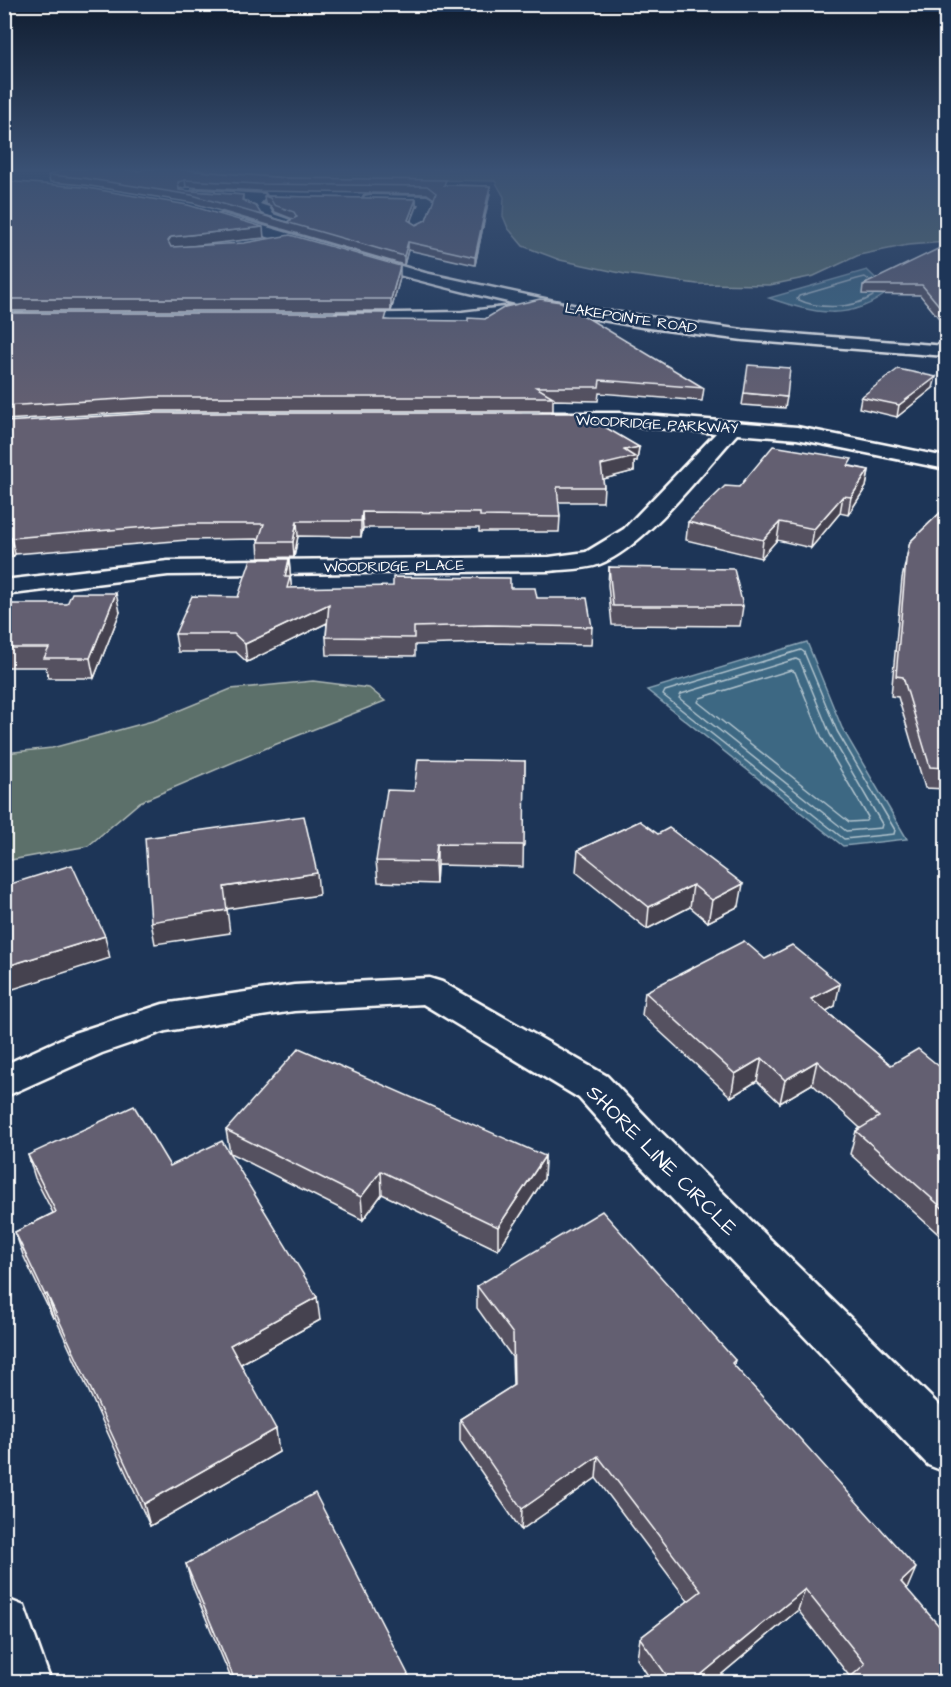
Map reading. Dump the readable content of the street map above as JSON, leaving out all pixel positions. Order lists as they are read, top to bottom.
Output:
{
  "streets": {
    "street": [
      "LAKEPOINTE ROAD",
      "WOODRIDGE PARKWAY",
      "WOODRIDGE PLACE",
      "SHORE LINE CIRCLE"
    ]
  },
  "crossings": [
    ["WOODRIDGE PARKWAY", "WOODRIDGE PLACE"]
  ]
}
